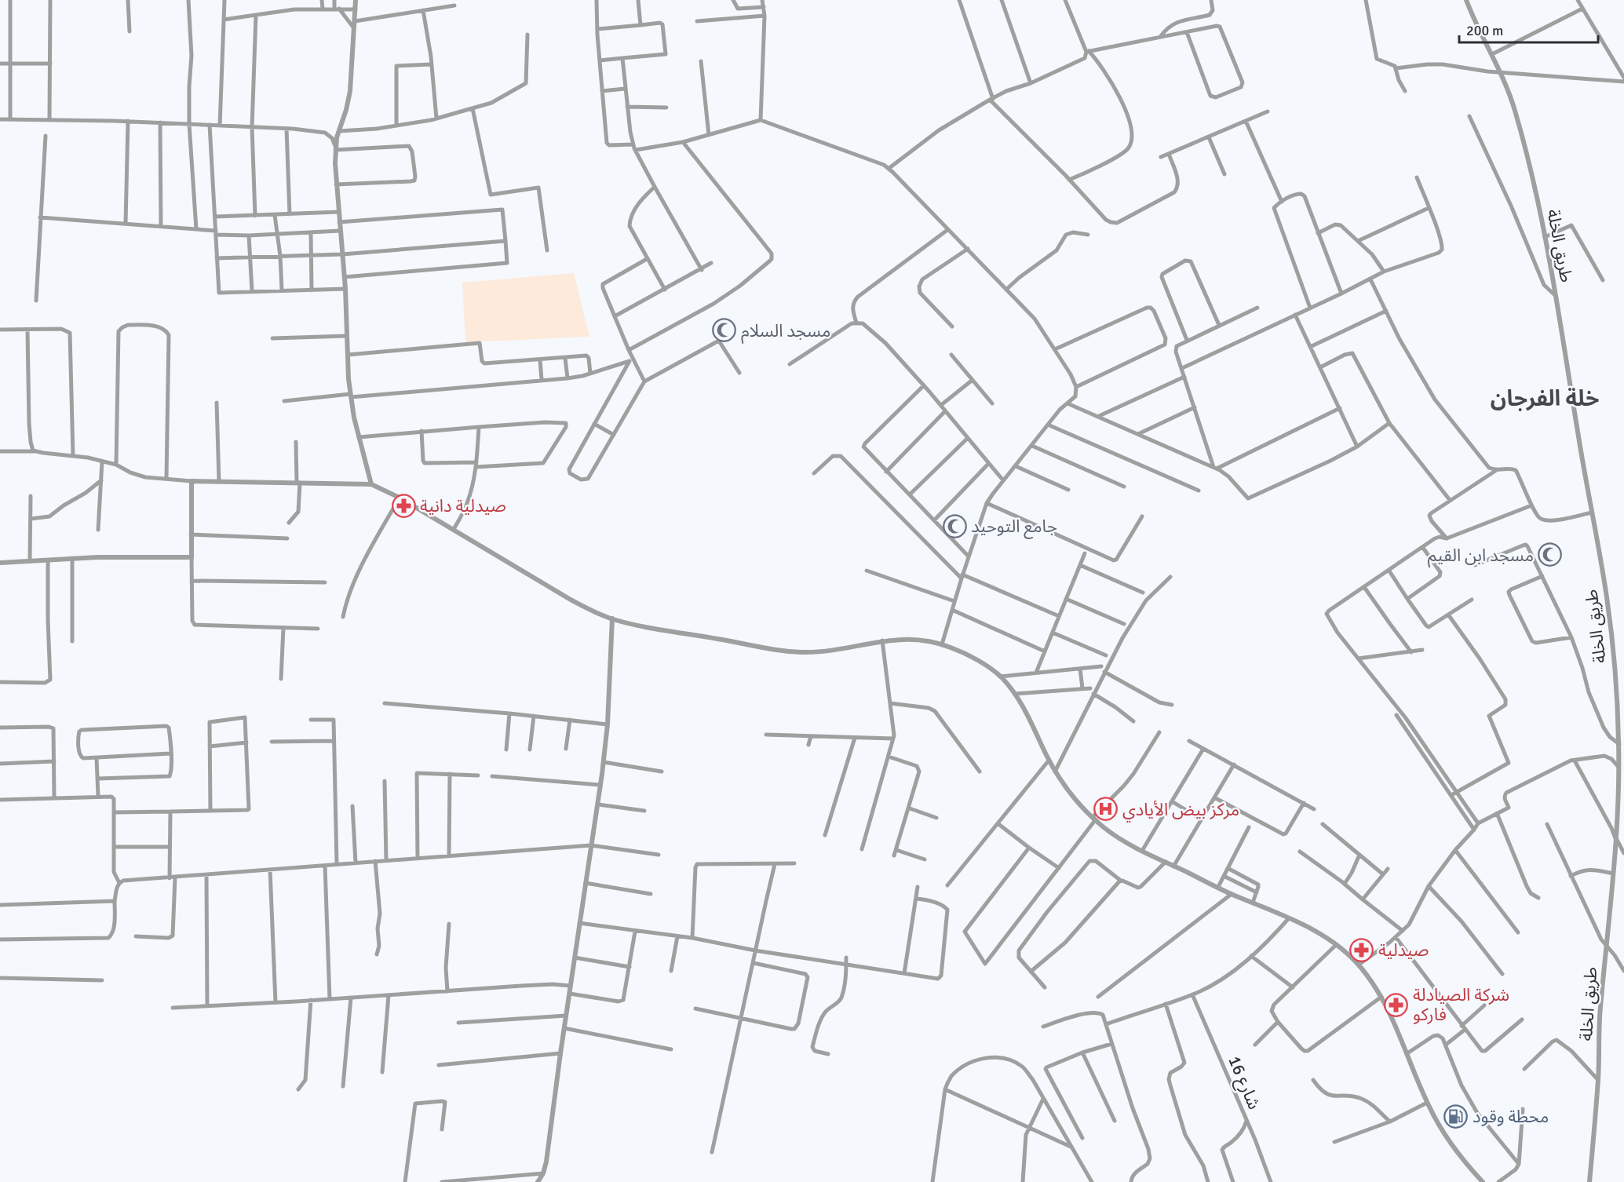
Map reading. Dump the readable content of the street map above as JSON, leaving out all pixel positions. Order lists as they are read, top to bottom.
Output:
{
  "streets": {
    "street": ["طريق الخلة", "شارع 16"]
  },
  "districts": ["خلة الفرجان"],
  "places": {
    "mosque": ["مسجد السلام", "جامع التوحيد", "مسجد ابن القيم"],
    "pharmacy": ["صيدلية دانية", "صيدلية", "شركة الصيادلة فاركو"],
    "hospital": ["مركز بيض الأيادي"],
    "fuel station": ["محطة وقود"]
  },
  "scale_bar": "200 m"
}
